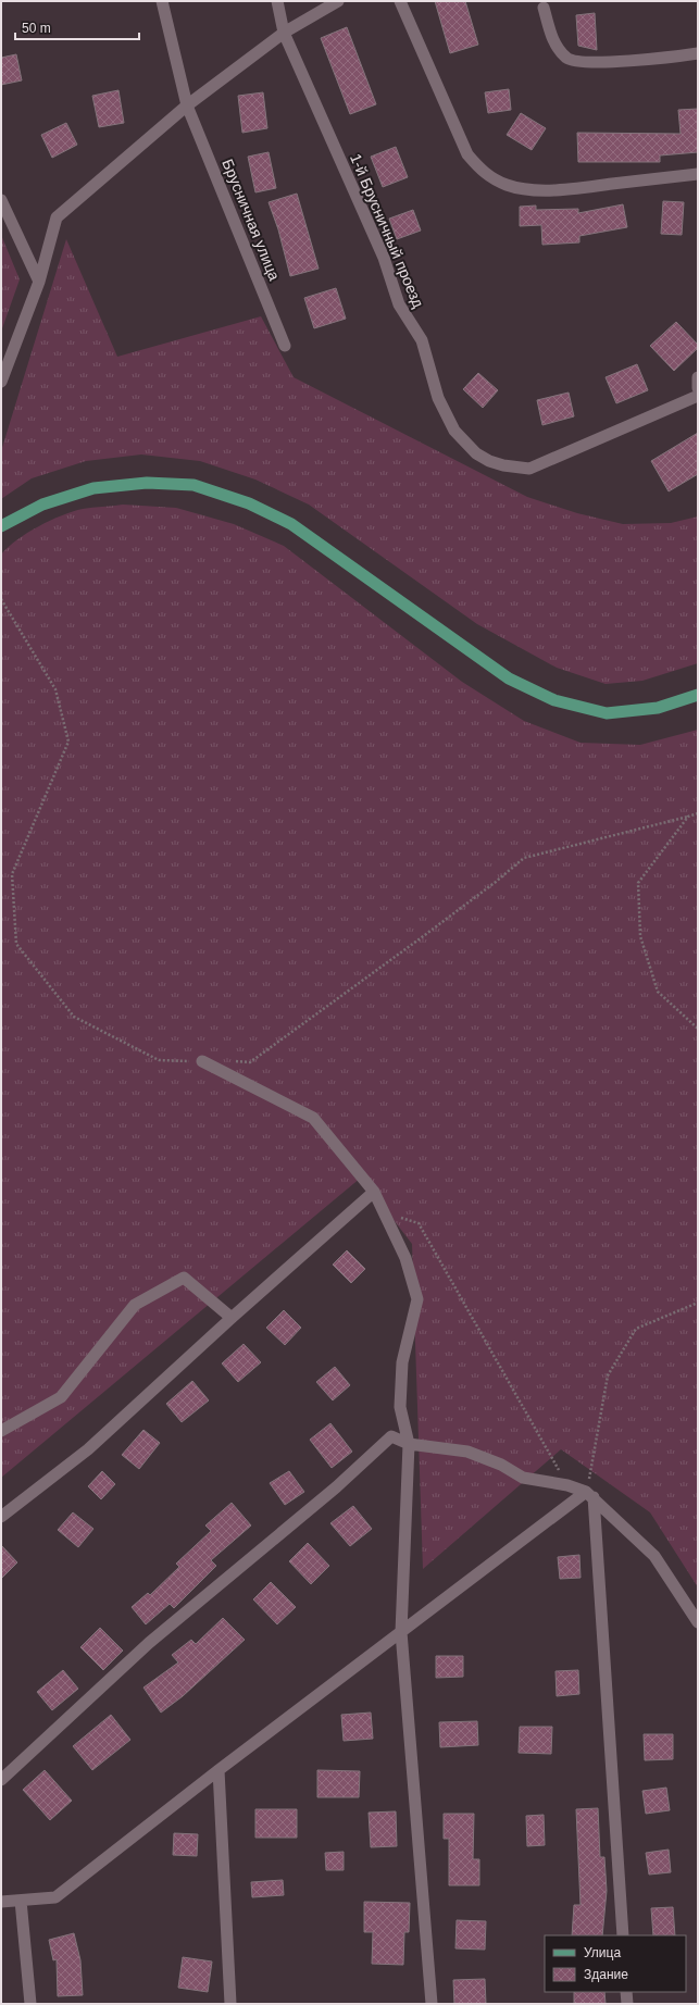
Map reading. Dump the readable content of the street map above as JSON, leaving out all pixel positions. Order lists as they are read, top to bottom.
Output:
{
  "streets": {
    "street": ["Брусничная улица", "1-й Брусничный проезд"]
  },
  "legend": ["Улица", "Здание"],
  "scale_bar": "50 m"
}
